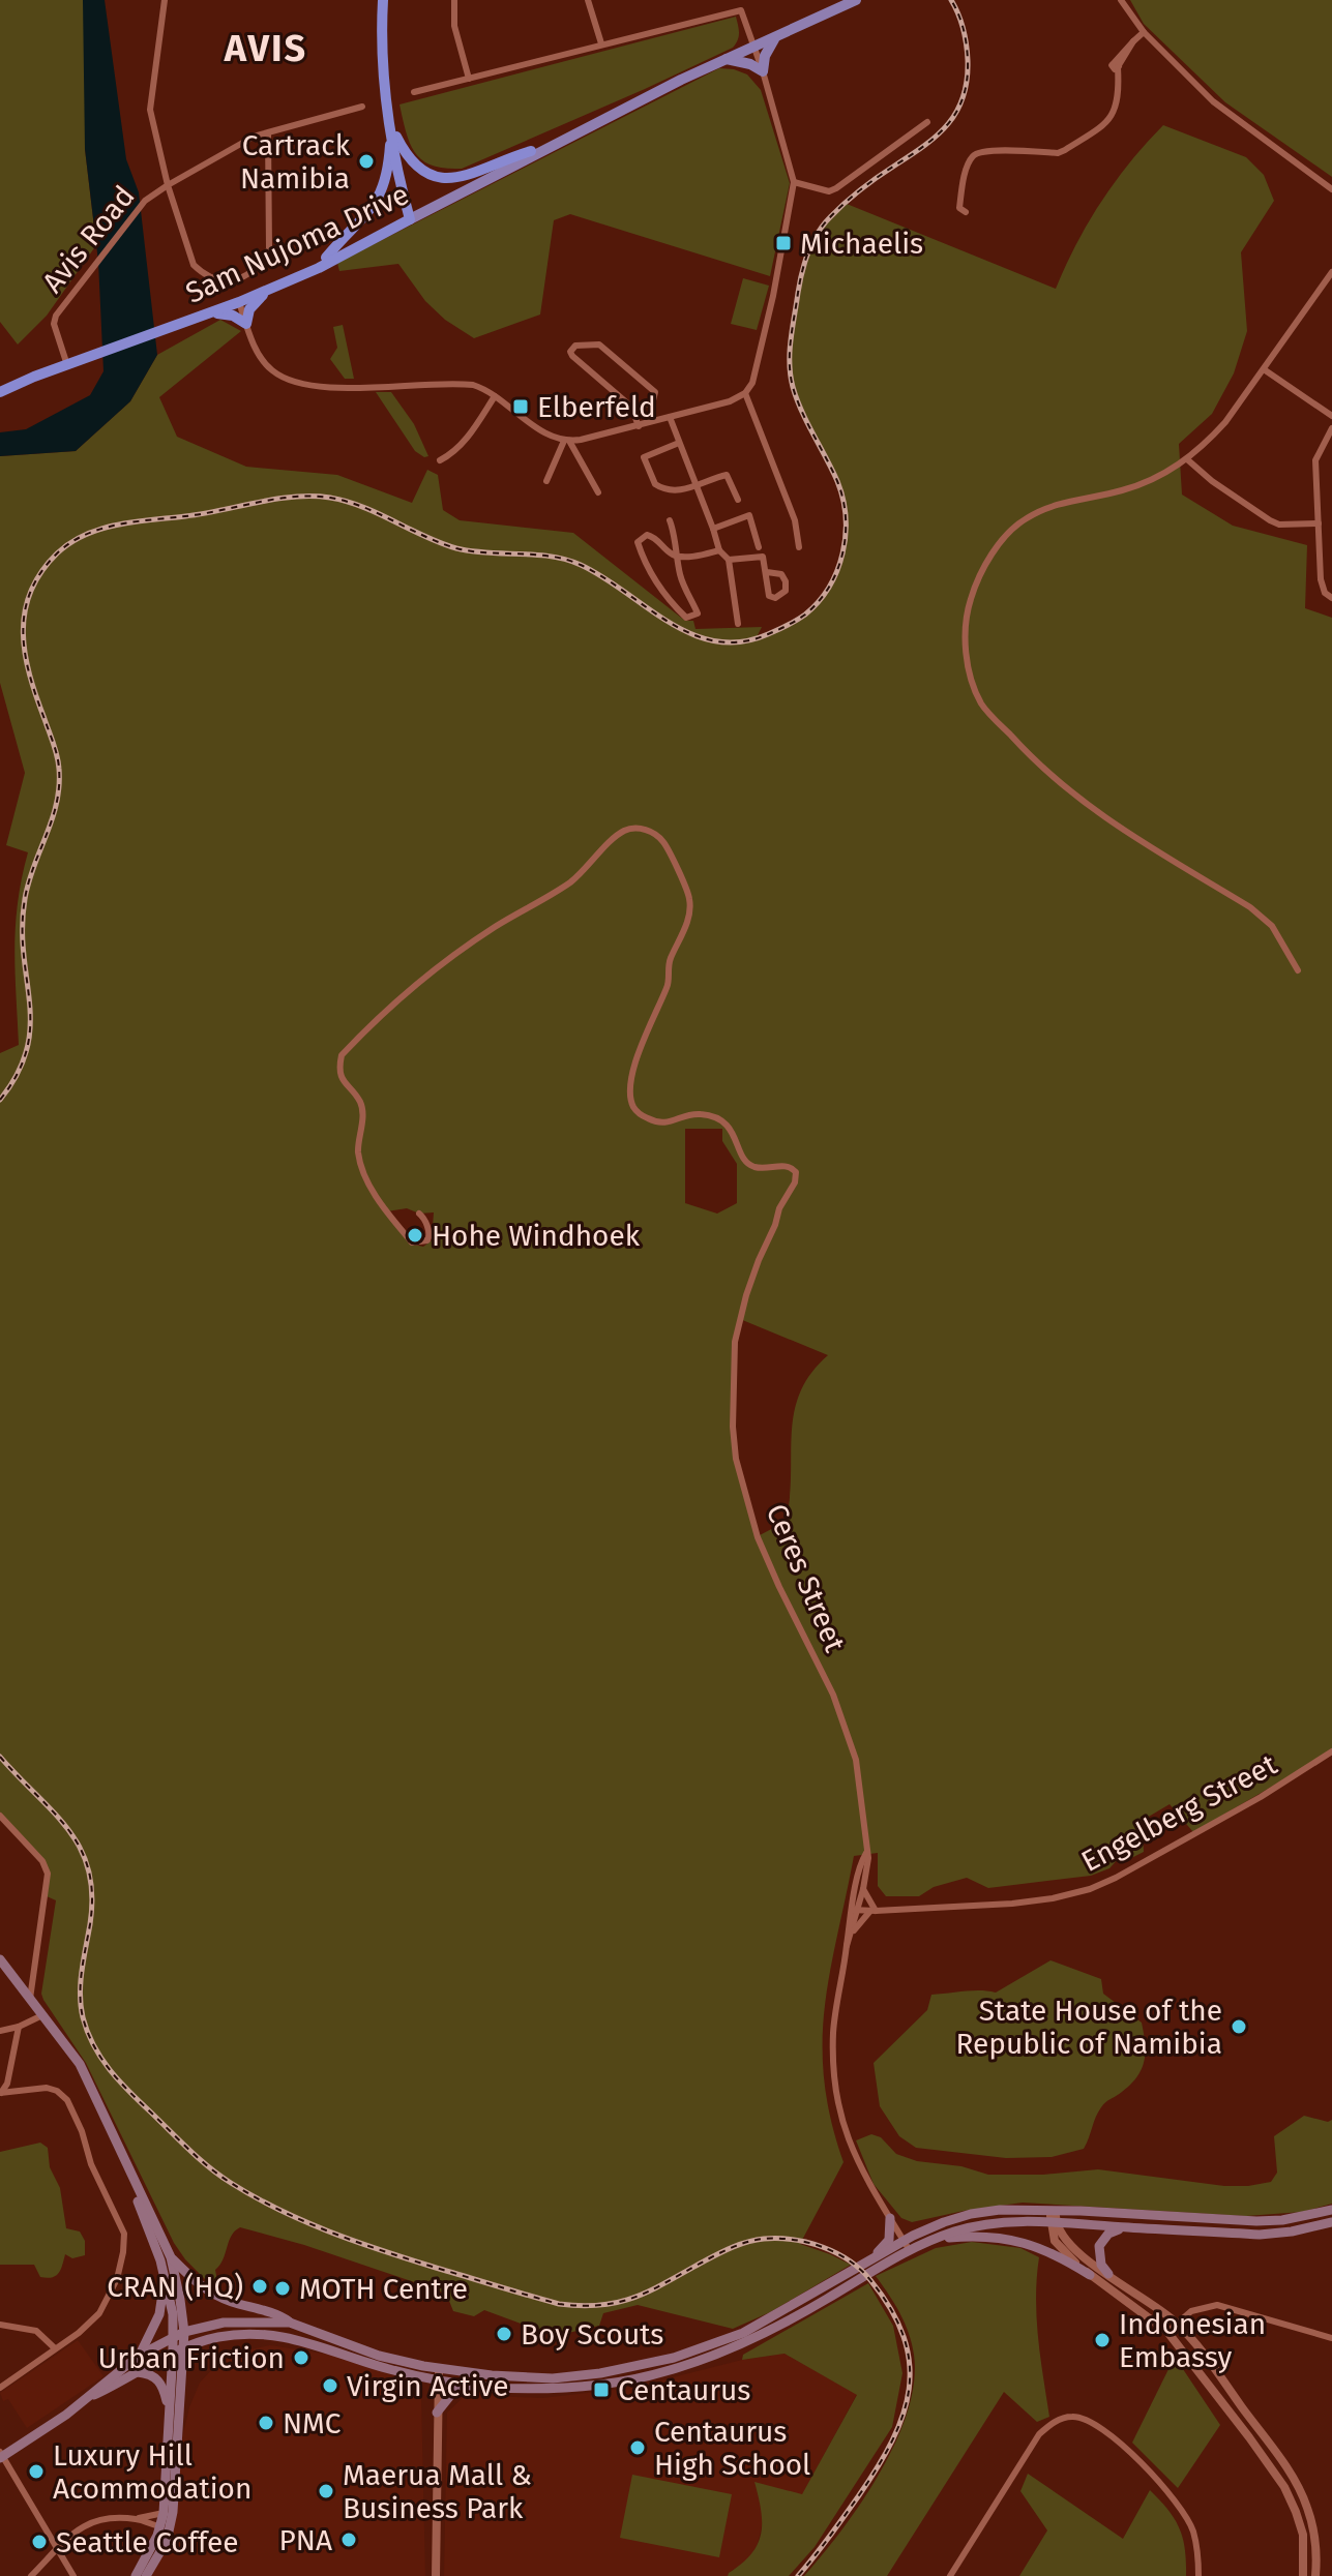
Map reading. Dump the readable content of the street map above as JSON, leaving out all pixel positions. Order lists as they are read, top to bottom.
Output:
{
  "streets": {
    "highway": ["Sam Nujoma Drive"],
    "street": ["Avis Road", "Ceres Street", "Engelberg Street"]
  },
  "crossings": [
    ["Avis Road", "Sam Nujoma Drive"],
    ["Ceres Street", "Engelberg Street"]
  ],
  "districts": ["AVIS"],
  "places": {
    "other": [
      "Cartrack Namibia",
      "Hohe Windhoek",
      "State House of the Republic of Namibia",
      "CRAN (HQ)",
      "MOTH Centre",
      "Boy Scouts",
      "Indonesian Embassy",
      "Urban Friction",
      "Virgin Active",
      "NMC",
      "Centaurus High School",
      "Luxury Hill Acommodation",
      "Maerua Mall & Business Park",
      "PNA",
      "Seattle Coffee"
    ],
    "transit": ["Michaelis", "Elberfeld", "Centaurus"]
  }
}
